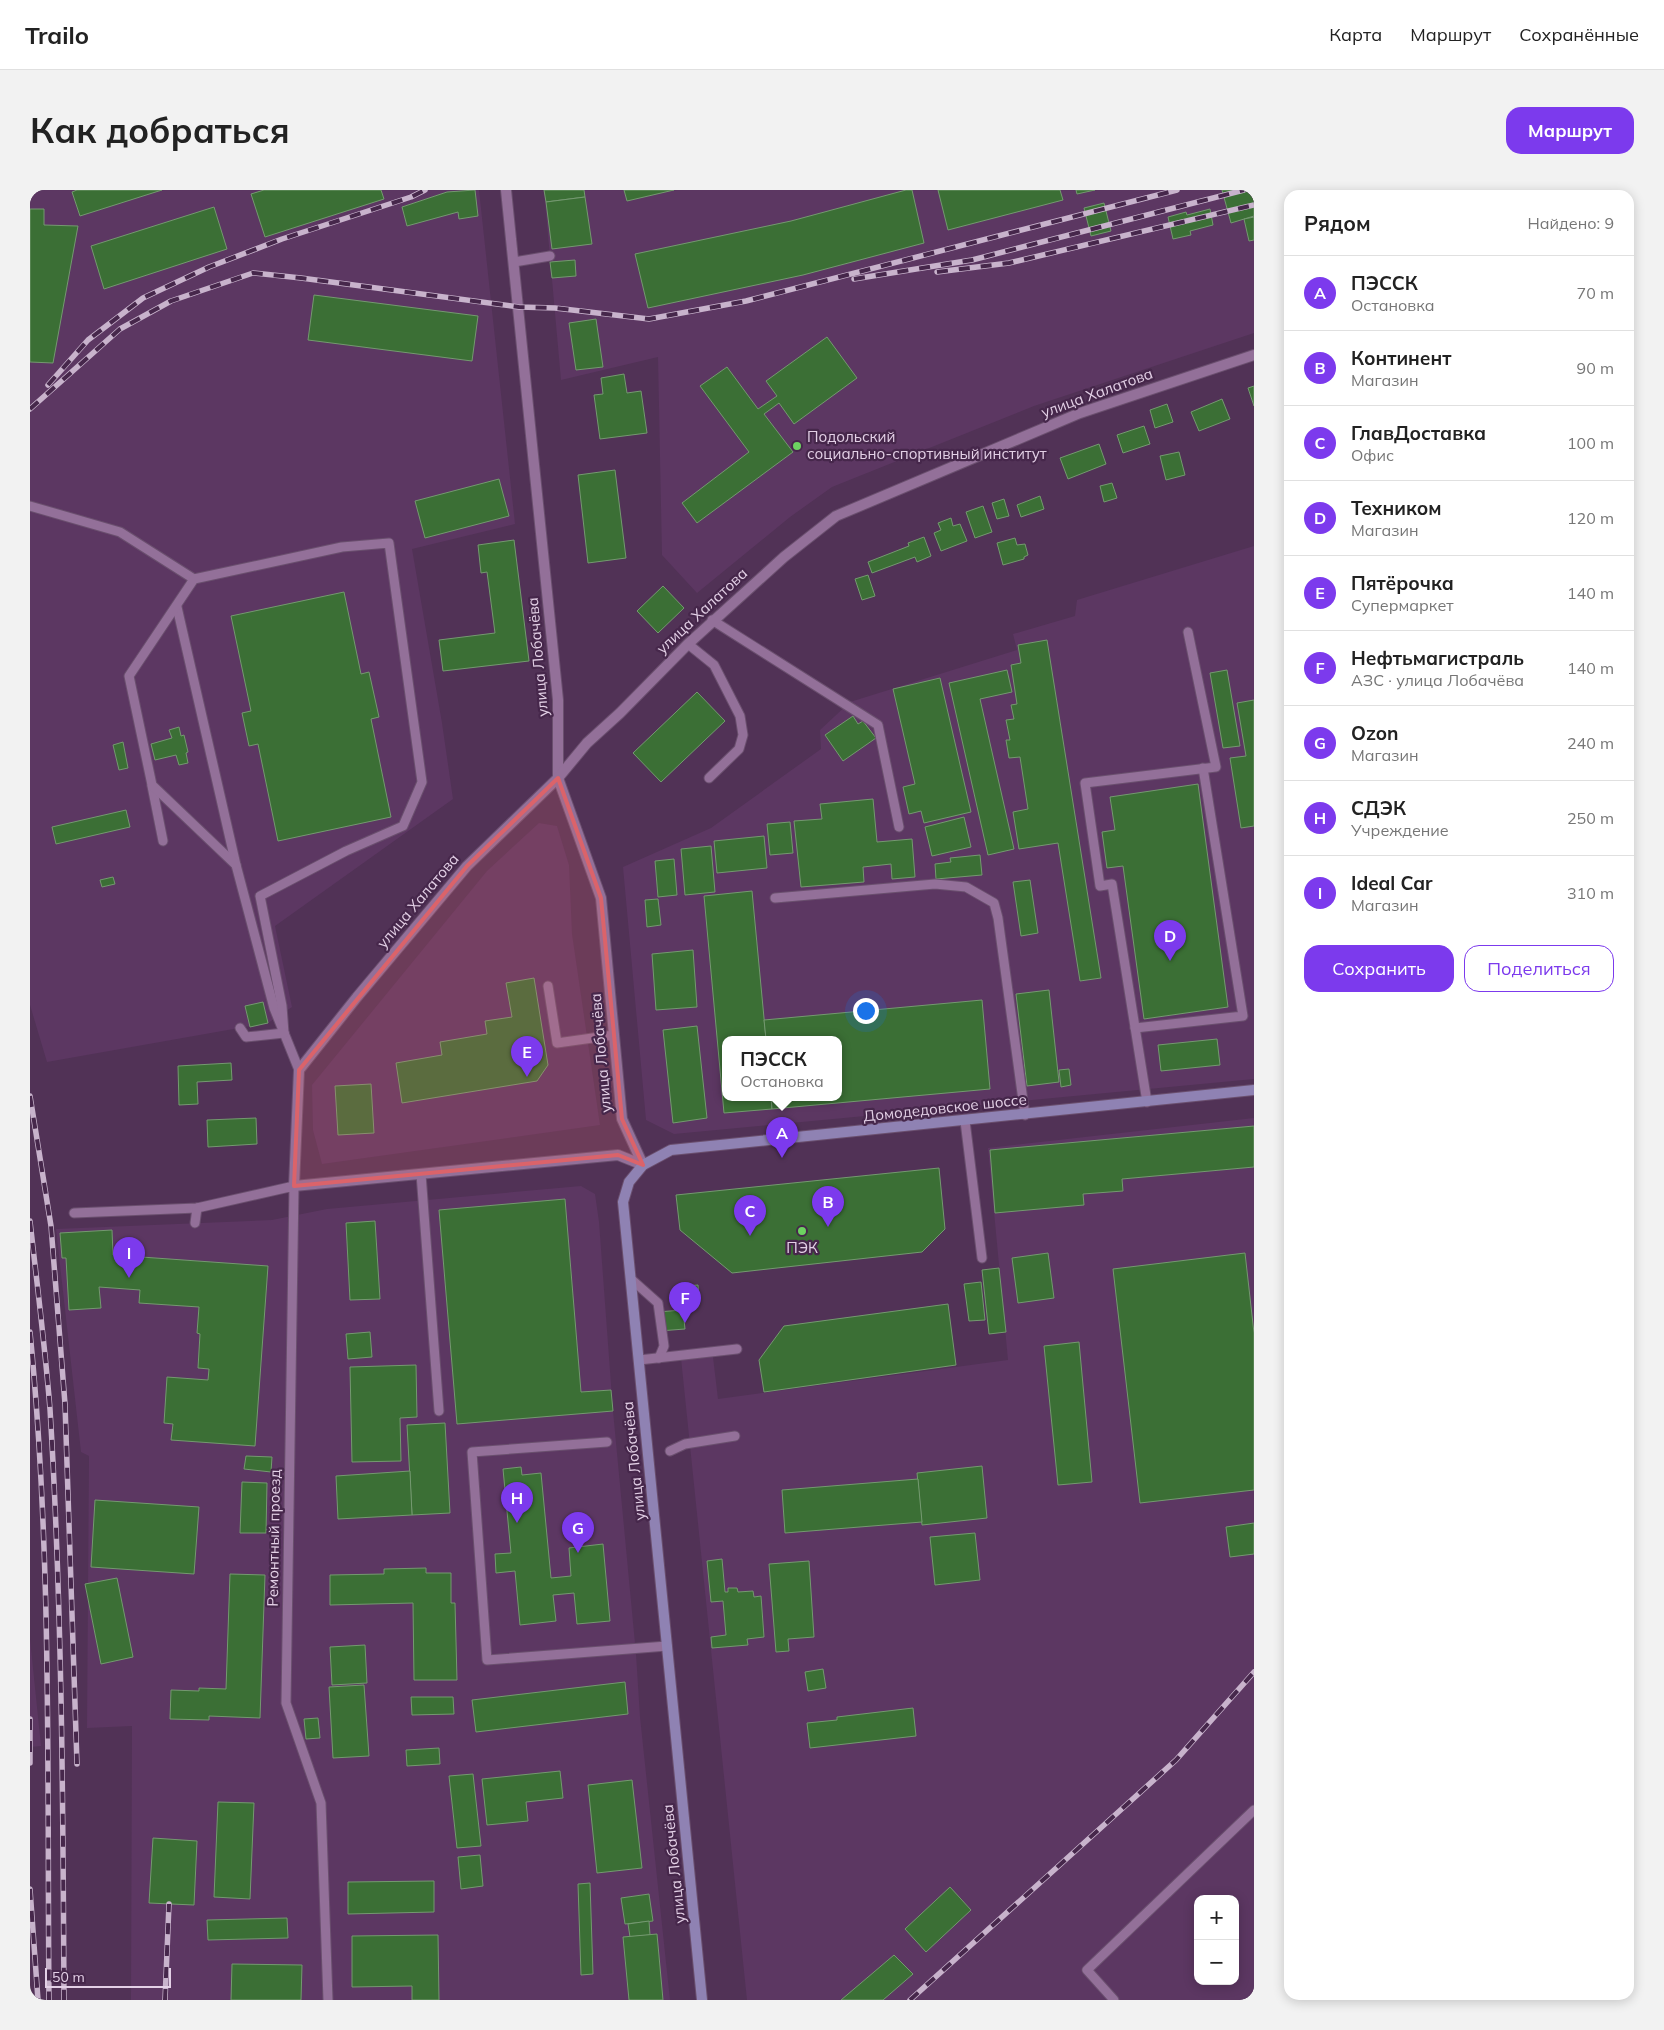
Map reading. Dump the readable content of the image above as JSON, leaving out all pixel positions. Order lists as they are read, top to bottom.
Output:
{
  "streets": {
    "main road": ["улица Лобачёва", "Домодедовское шоссе"],
    "street": ["улица Халатова", "Ремонтный проезд"]
  },
  "crossings": [
    ["улица Халатова", "улица Лобачёва"],
    ["улица Халатова", "Ремонтный проезд"],
    ["улица Лобачёва", "Домодедовское шоссе"]
  ],
  "places": ["Подольский социально-спортивный институт", "ПЭК"],
  "scale_bar": "50 m",
  "page": {
    "header": "Trailo",
    "nav": ["Карта", "Маршрут", "Сохранённые"],
    "buttons": [
      "Маршрут",
      ["Сохранить", "Поделиться"]
    ],
    "title": "Как добраться",
    "heading": ["Рядом", "Найдено: 9"],
    "list": [
      {
        "mark": "A",
        "name": "ПЭССК",
        "note": "Остановка",
        "value": "70 m"
      },
      {
        "mark": "B",
        "name": "Континент",
        "note": "Магазин",
        "value": "90 m"
      },
      {
        "mark": "C",
        "name": "ГлавДоставка",
        "note": "Офис",
        "value": "100 m"
      },
      {
        "mark": "D",
        "name": "Техником",
        "note": "Магазин",
        "value": "120 m"
      },
      {
        "mark": "E",
        "name": "Пятёрочка",
        "note": "Супермаркет",
        "value": "140 m"
      },
      {
        "mark": "F",
        "name": "Нефтьмагистраль",
        "note": "АЗС · улица Лобачёва",
        "value": "140 m"
      },
      {
        "mark": "G",
        "name": "Ozon",
        "note": "Магазин",
        "value": "240 m"
      },
      {
        "mark": "H",
        "name": "СДЭК",
        "note": "Учреждение",
        "value": "250 m"
      },
      {
        "mark": "I",
        "name": "Ideal Car",
        "note": "Магазин",
        "value": "310 m"
      }
    ],
    "pins": [
      "D",
      "E",
      "A",
      "B",
      "C",
      "I",
      "F",
      "H",
      "G"
    ],
    "popup": ["ПЭССК", "Остановка"],
    "map_buttons": ["+", "−"],
    "scale": "50 m"
  }
}
